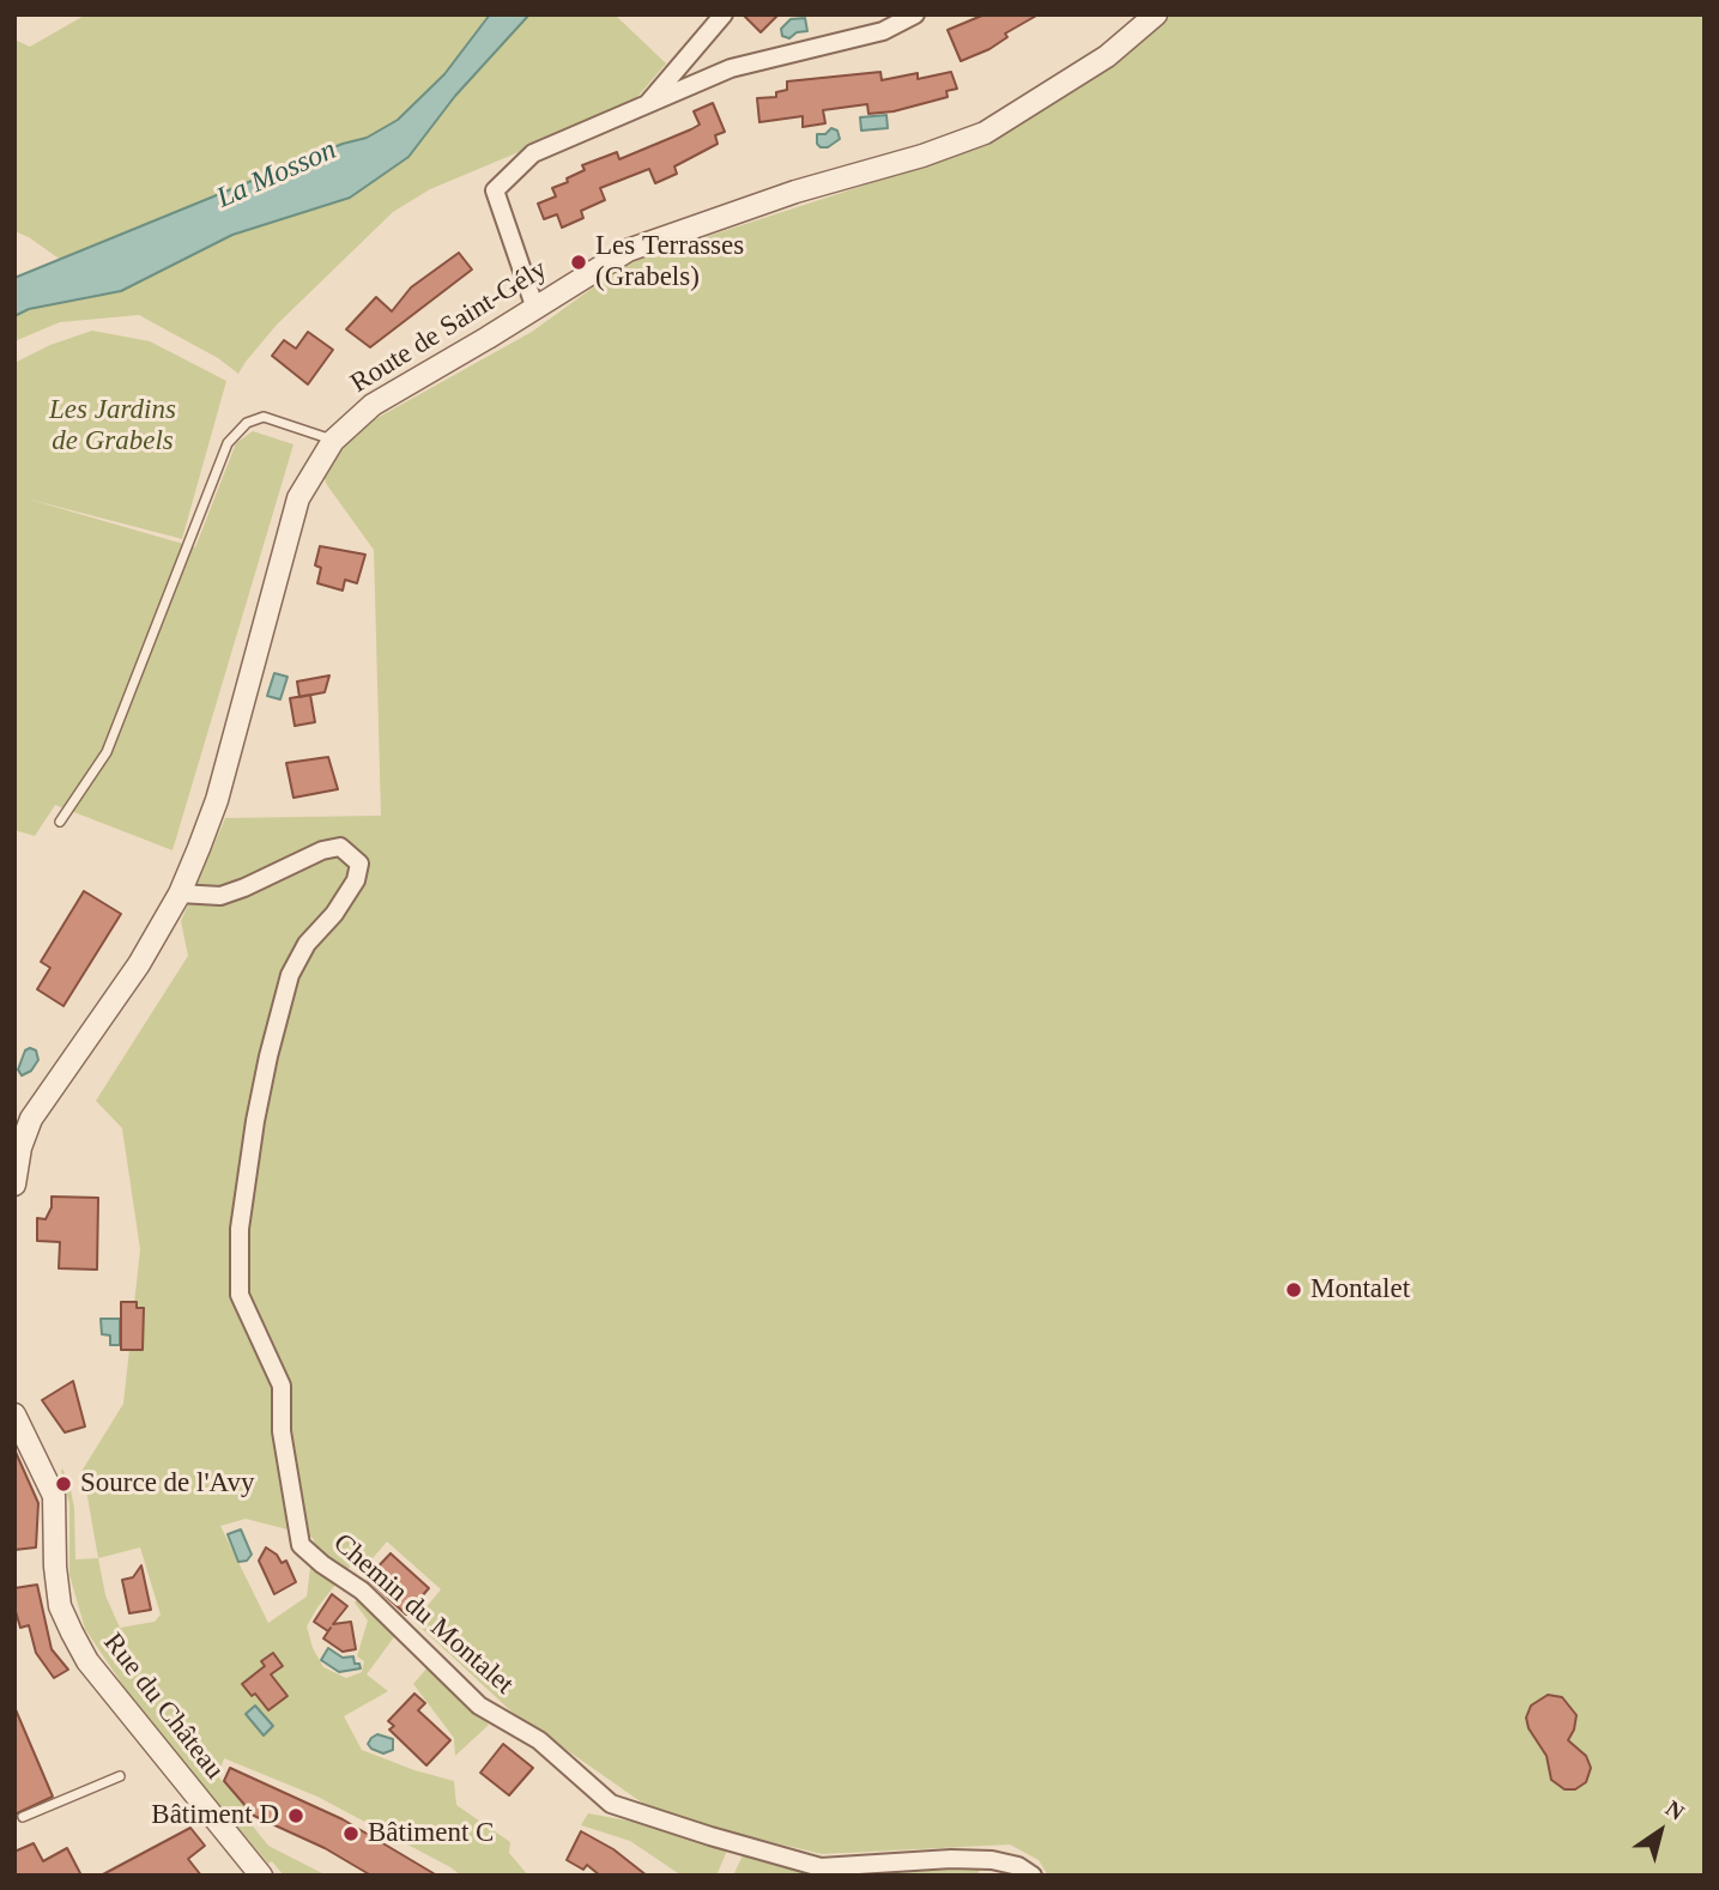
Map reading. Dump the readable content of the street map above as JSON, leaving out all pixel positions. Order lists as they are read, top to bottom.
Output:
{
  "streets": {
    "street": ["Route de Saint-Gély", "Chemin du Montalet", "Rue du Château"]
  },
  "crossings": [
    ["Route de Saint-Gély", "Chemin du Montalet"]
  ],
  "water": ["La Mosson"],
  "parks": ["Les Jardins de Grabels"],
  "places": [
    "Les Terrasses (Grabels)",
    "Montalet",
    "Source de l'Avy",
    "Bâtiment D",
    "Bâtiment C"
  ],
  "north": "top right"
}
